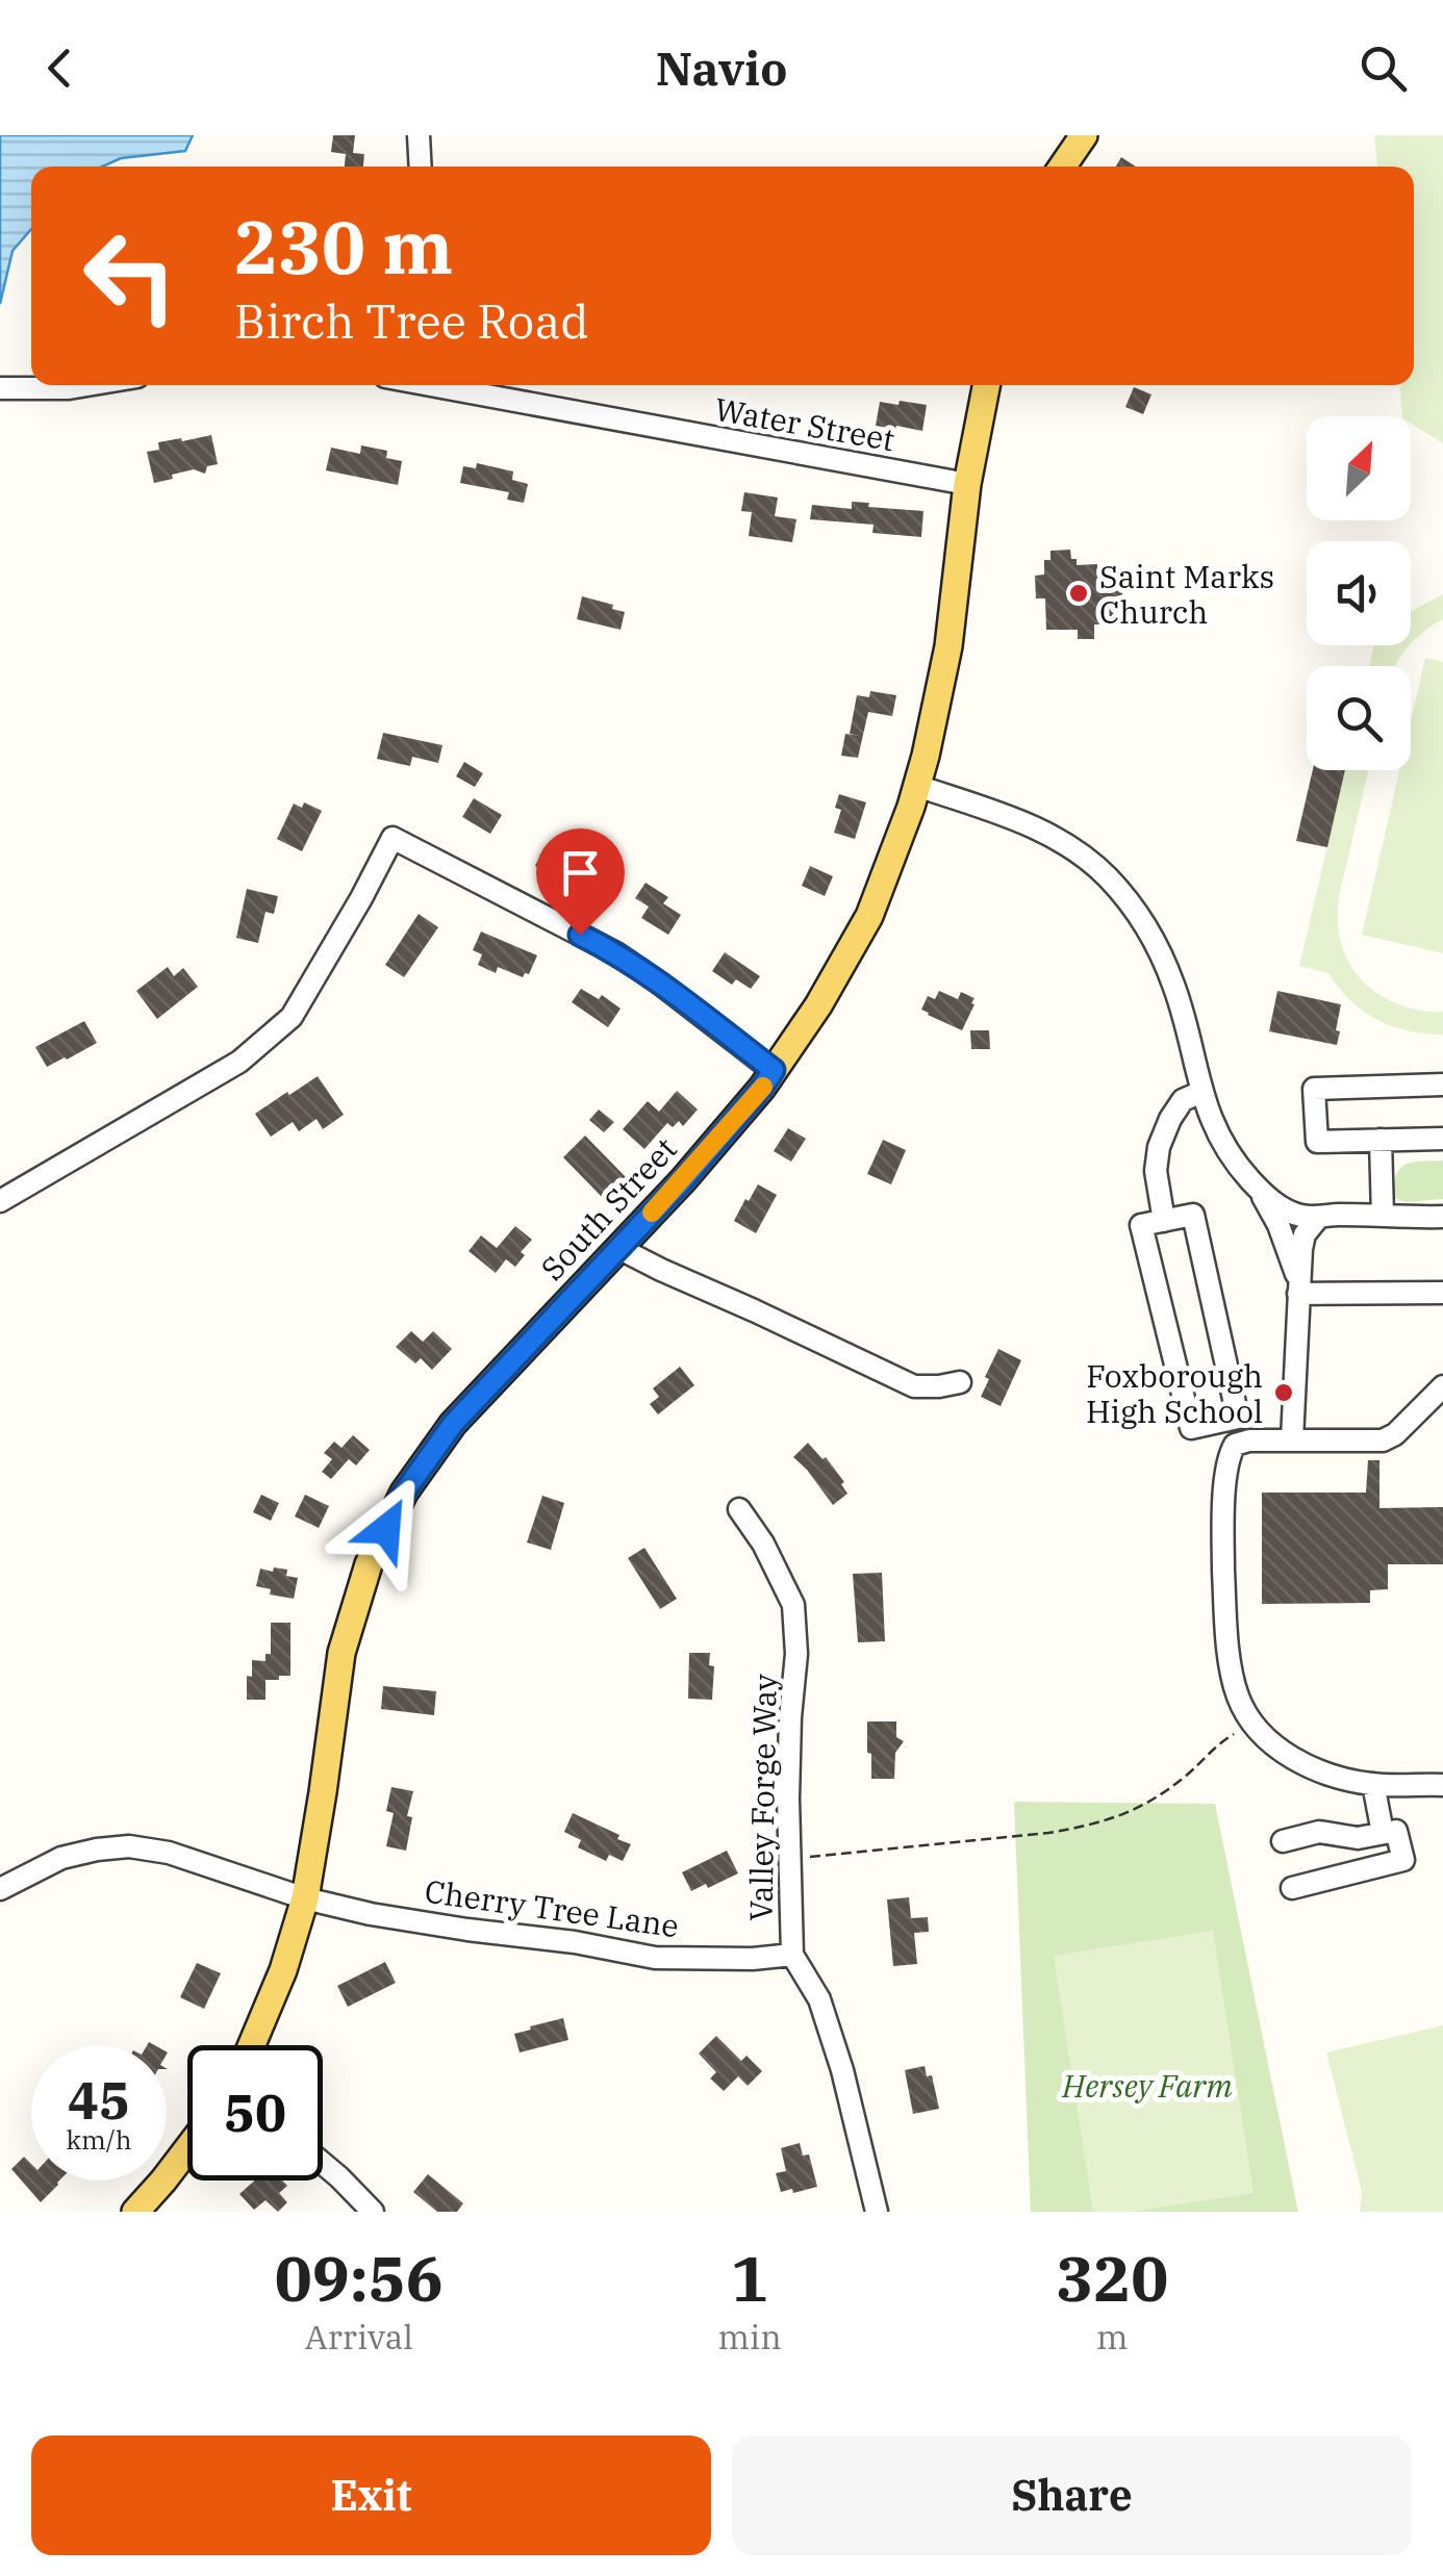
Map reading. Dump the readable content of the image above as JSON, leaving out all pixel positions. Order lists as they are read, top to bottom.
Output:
{
  "streets": {
    "main road": ["South Street"],
    "street": ["Water Street", "Valley Forge Way", "Cherry Tree Lane"]
  },
  "crossings": [
    ["Water Street", "South Street"],
    ["South Street", "Cherry Tree Lane"],
    ["Valley Forge Way", "Cherry Tree Lane"]
  ],
  "parks": ["Hersey Farm"],
  "places": ["Saint Marks Church", "Foxborough High School"],
  "north": "top right",
  "page": {
    "header": "Navio",
    "turn": ["230 m", "Birch Tree Road"],
    "speed": "45 km/h",
    "limit": "50",
    "eta": [
      "09:56",
      "Arrival",
      "1",
      "min",
      "320",
      "m"
    ],
    "buttons": ["Exit", "Share"]
  }
}
